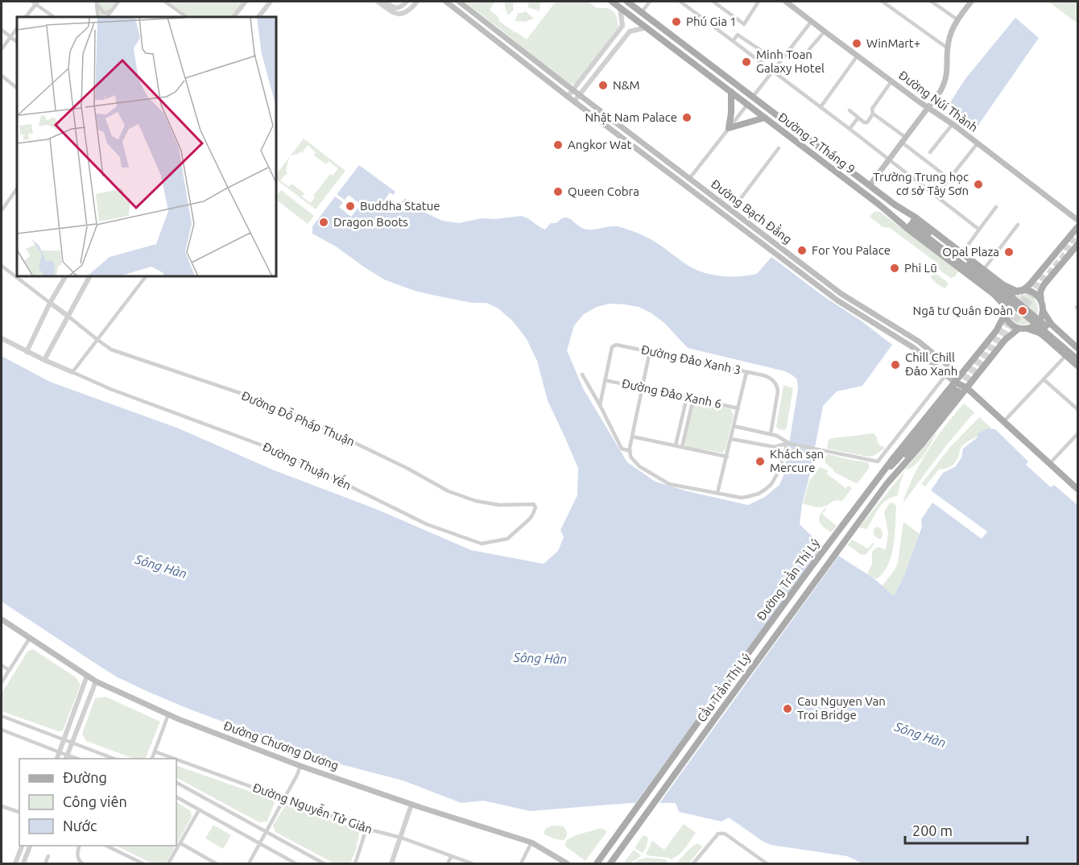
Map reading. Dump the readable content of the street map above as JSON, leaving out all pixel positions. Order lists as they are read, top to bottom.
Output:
{
  "streets": {
    "main road": [
      "Đường Núi Thành",
      "Đường 2 Tháng 9",
      "Đường Bạch Đằng",
      "Đường Trần Thị Lý",
      "Cầu Trần Thị Lý",
      "Đường Chương Dương"
    ],
    "street": [
      "Đường Đảo Xanh 3",
      "Đường Đảo Xanh 6",
      "Đường Đỗ Pháp Thuận",
      "Đường Thuận Yến",
      "Đường Nguyễn Tử Giản"
    ]
  },
  "crossings": [
    ["Đường Bạch Đằng", "Đường Trần Thị Lý"],
    ["Đường Đảo Xanh 3", "Đường Đảo Xanh 6"],
    ["Đường Đỗ Pháp Thuận", "Đường Thuận Yến"]
  ],
  "water": ["Sông Hàn"],
  "places": [
    "Phú Gia 1",
    "WinMart+",
    "Minh Toan Galaxy Hotel",
    "N&M",
    "Nhật Nam Palace",
    "Angkor Wat",
    "Trường Trung học cơ sở Tây Sơn",
    "Queen Cobra",
    "Buddha Statue",
    "Dragon Boots",
    "For You Palace",
    "Opal Plaza",
    "Phi Lũ",
    "Ngã tư Quân Đoàn",
    "Chill Chill Đảo Xanh",
    "Khách sạn Mercure",
    "Cau Nguyen Van Troi Bridge"
  ],
  "legend": ["Đường", "Công viên", "Nước"],
  "scale_bar": "200 m"
}
